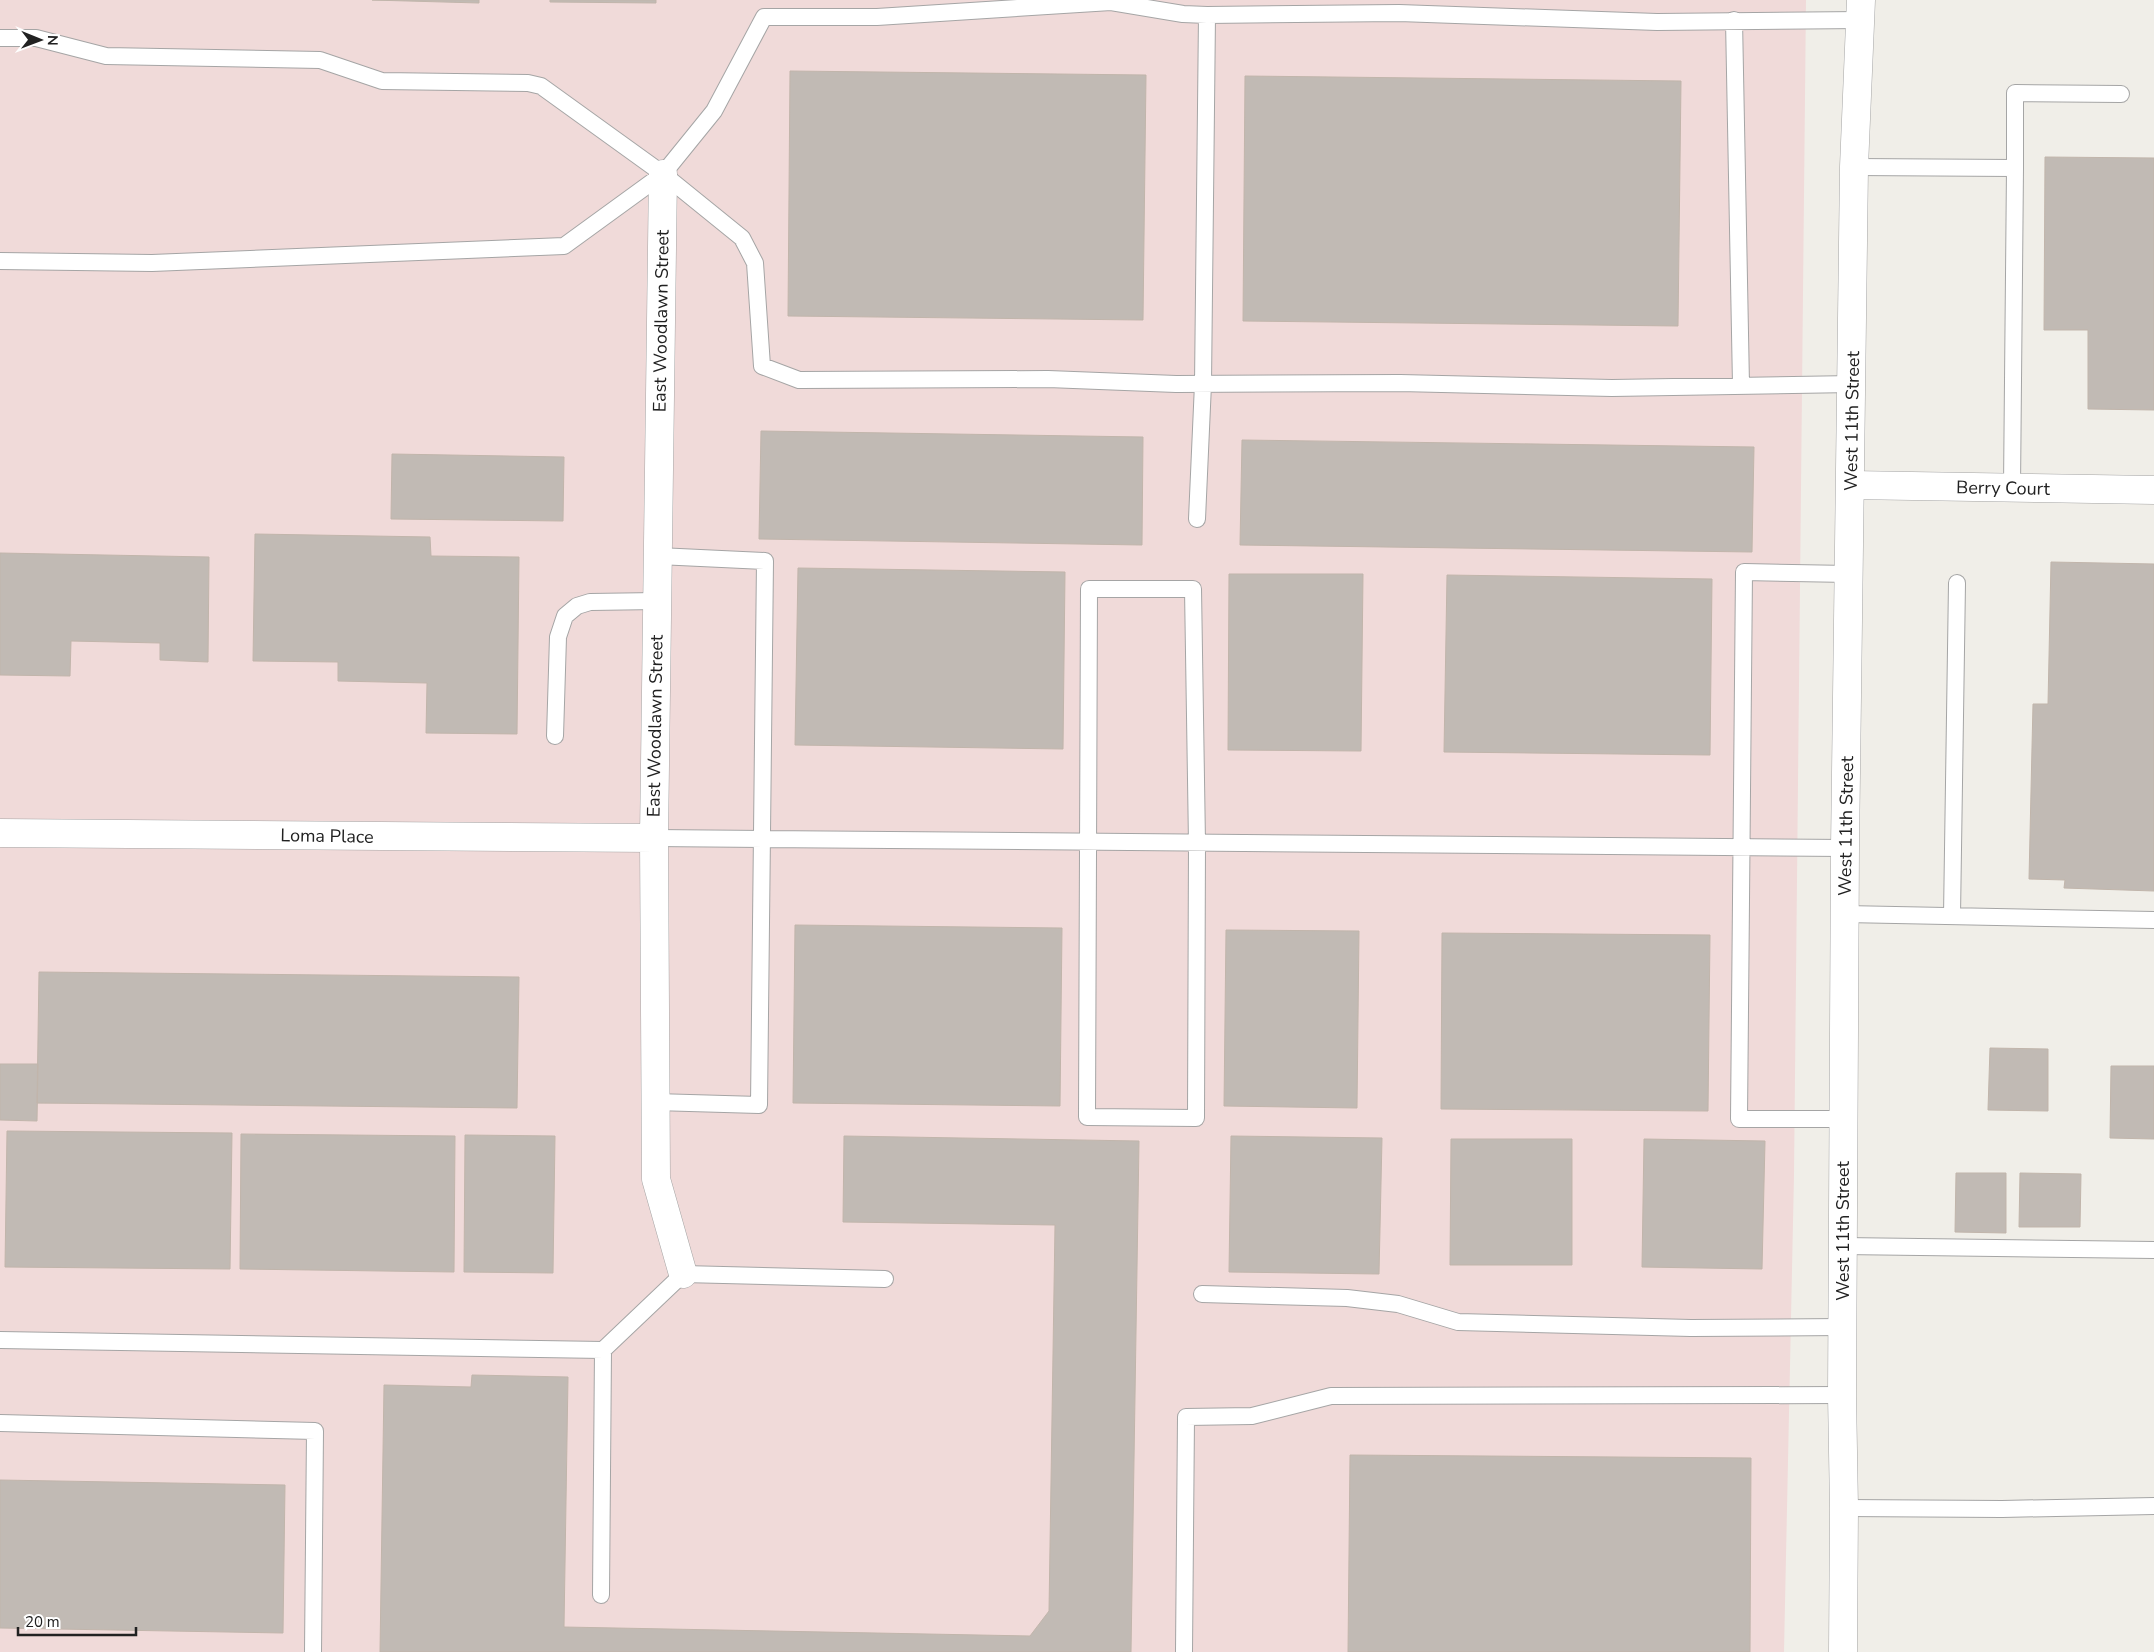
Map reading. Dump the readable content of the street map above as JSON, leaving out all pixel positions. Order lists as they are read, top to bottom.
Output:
{
  "streets": {
    "street": [
      "East Woodlawn Street",
      "West 11th Street",
      "Berry Court",
      "Loma Place"
    ]
  },
  "crossings": [
    ["East Woodlawn Street", "Loma Place"],
    ["West 11th Street", "Berry Court"]
  ],
  "scale_bar": "20 m",
  "north": "right"
}
